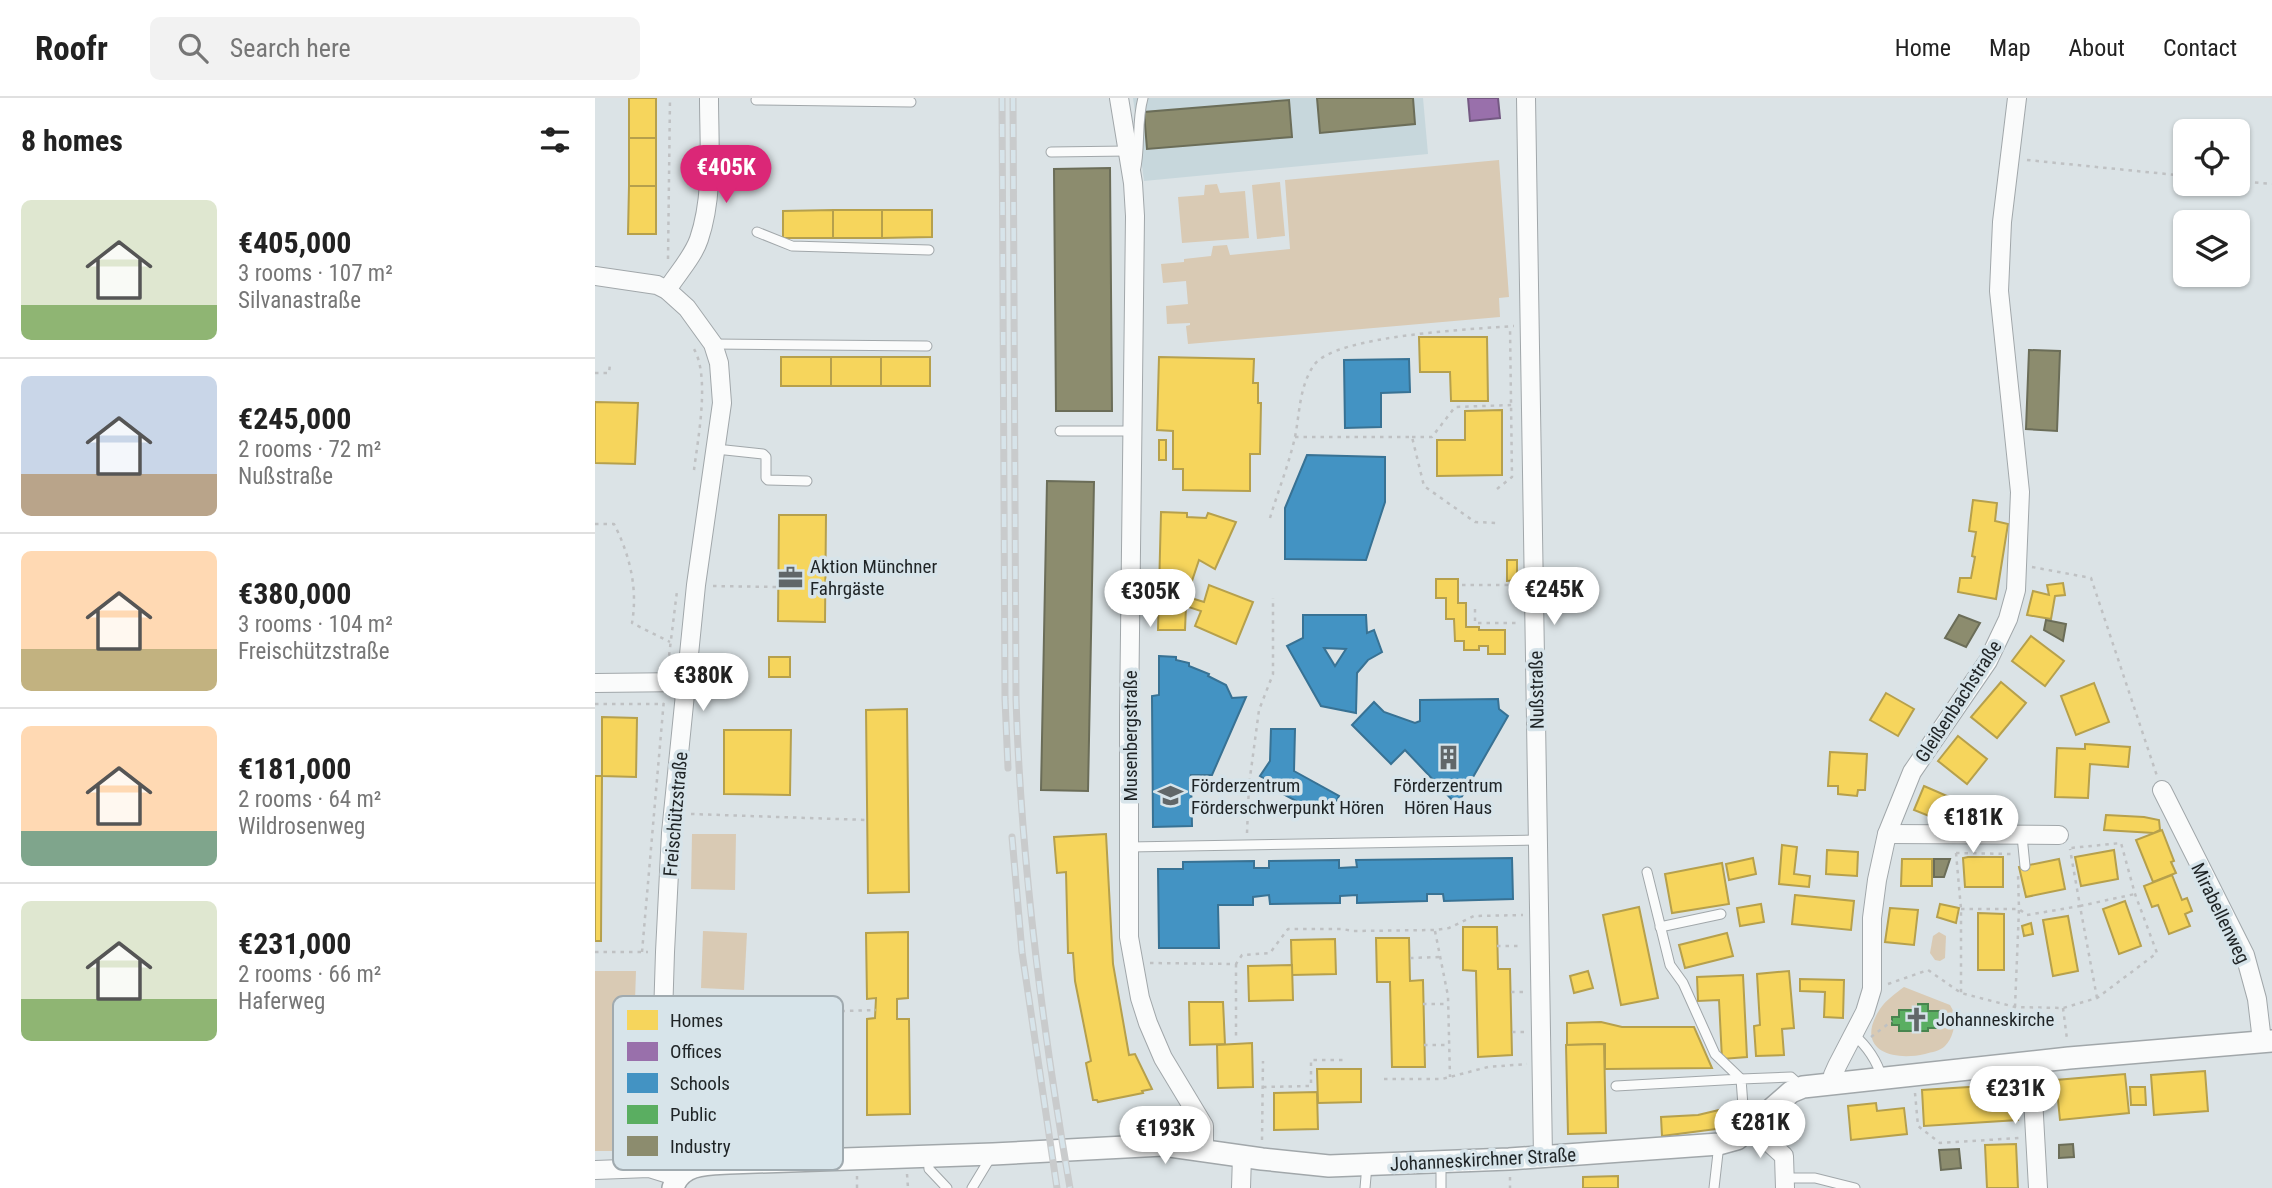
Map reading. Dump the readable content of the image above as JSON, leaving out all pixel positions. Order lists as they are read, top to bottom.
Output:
{
  "streets": {
    "street": [
      "Nußstraße",
      "Gleißenbachstraße",
      "Musenbergstraße",
      "Freischützstraße",
      "Mirabellenweg",
      "Johanneskirchner Straße"
    ]
  },
  "crossings": [
    ["Nußstraße", "Johanneskirchner Straße"],
    ["Gleißenbachstraße", "Johanneskirchner Straße"],
    ["Musenbergstraße", "Johanneskirchner Straße"],
    ["Mirabellenweg", "Johanneskirchner Straße"]
  ],
  "places": {
    "office": ["Aktion Münchner Fahrgäste"],
    "building": ["Förderzentrum Hören Haus"],
    "school or university": ["Förderzentrum Förderschwerpunkt Hören"],
    "church": ["Johanneskirche"]
  },
  "legend": [
    "Homes",
    "Offices",
    "Schools",
    "Public",
    "Industry"
  ],
  "page": {
    "header": "Roofr",
    "search": "Search here",
    "nav": [
      "Home",
      "Map",
      "About",
      "Contact"
    ],
    "heading": "8 homes",
    "price": [
      "€405K",
      "€245K",
      "€305K",
      "€380K",
      "€181K",
      "€231K",
      "€281K",
      "€193K"
    ],
    "list": [
      {
        "name": "€405,000",
        "note": "3 rooms · 107 m² · Silvanastraße"
      },
      {
        "name": "€245,000",
        "note": "2 rooms · 72 m² · Nußstraße"
      },
      {
        "name": "€380,000",
        "note": "3 rooms · 104 m² · Freischützstraße"
      },
      {
        "name": "€181,000",
        "note": "2 rooms · 64 m² · Wildrosenweg"
      },
      {
        "name": "€231,000",
        "note": "2 rooms · 66 m² · Haferweg"
      }
    ]
  }
}
